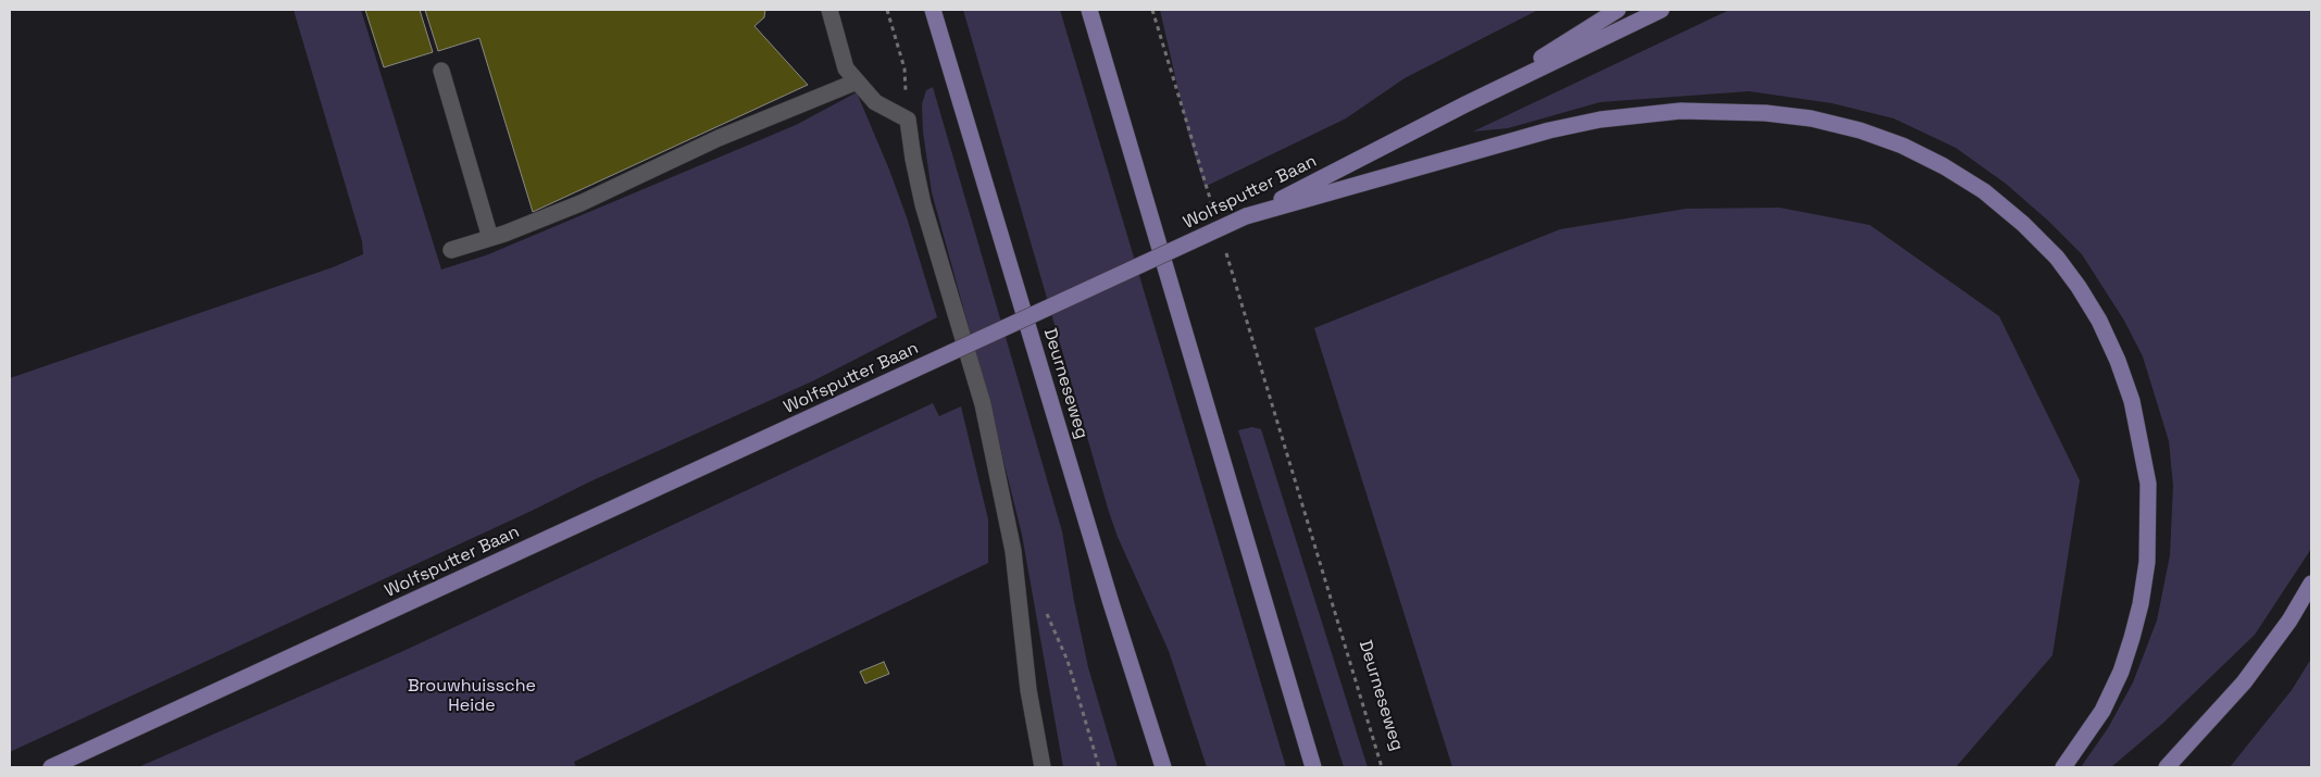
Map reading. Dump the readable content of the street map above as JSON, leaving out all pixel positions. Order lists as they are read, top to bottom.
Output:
{
  "streets": {
    "main road": ["Wolfsputter Baan", "Deurneseweg"]
  },
  "parks": ["Brouwhuissche Heide"]
}
